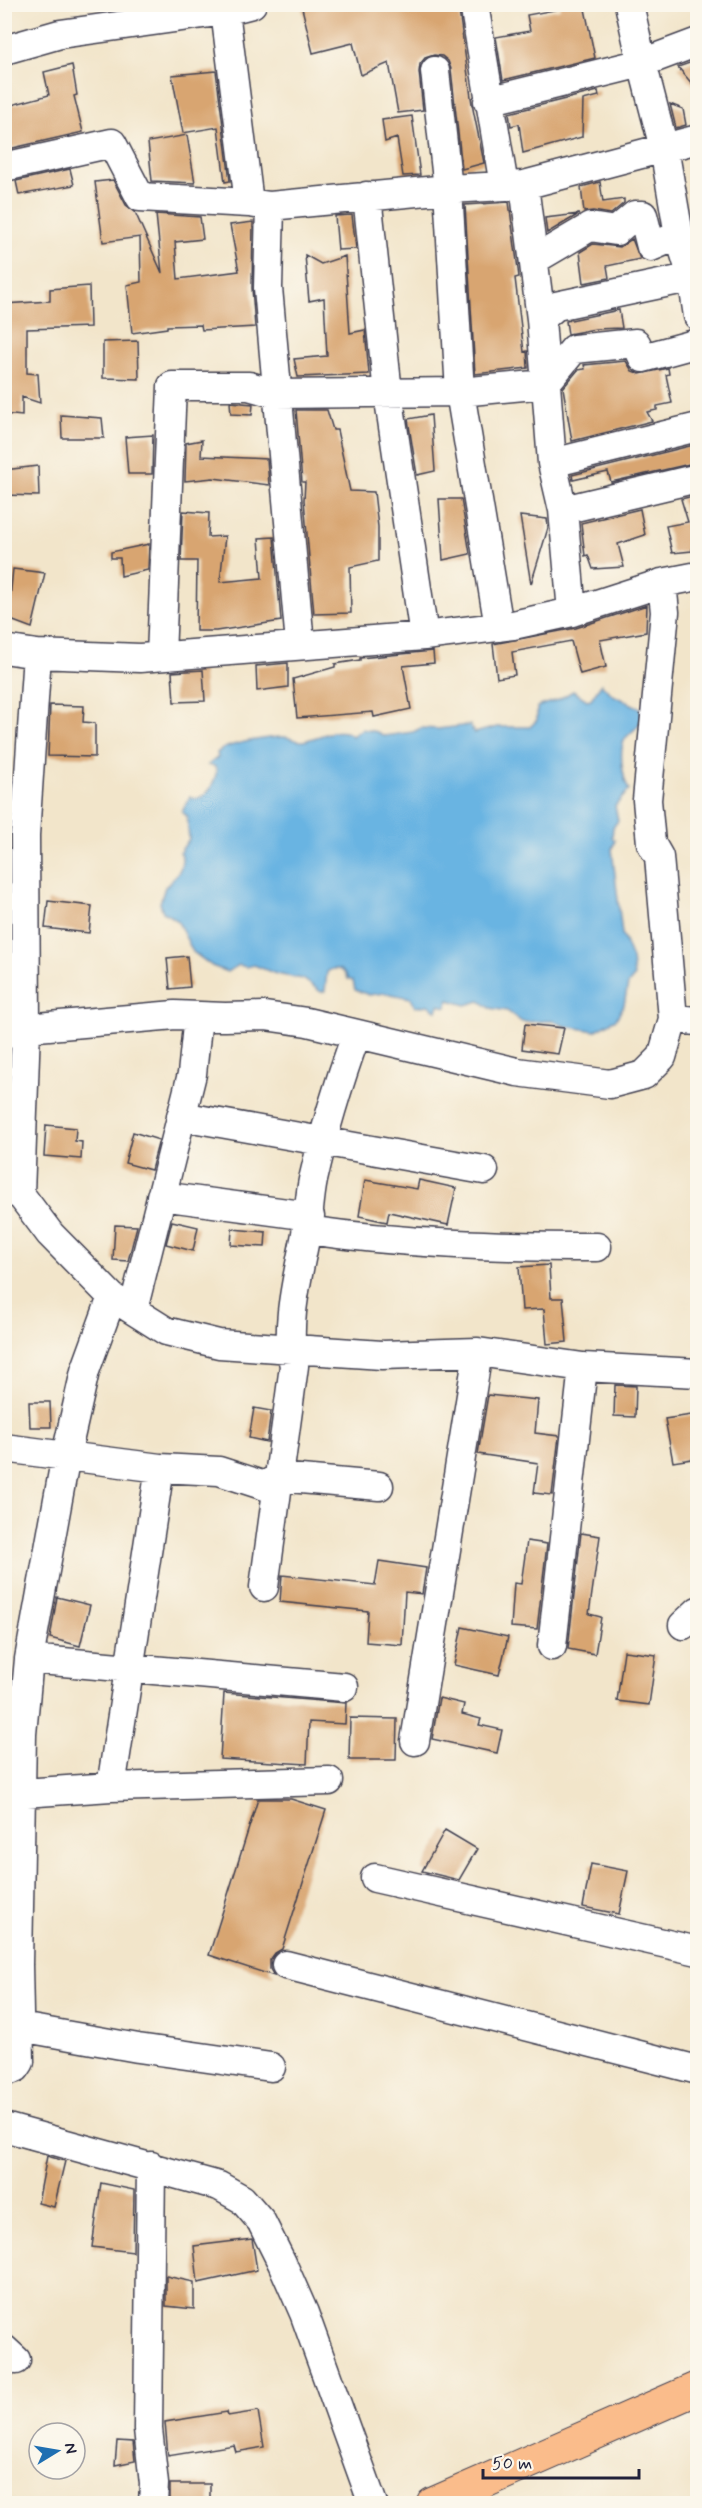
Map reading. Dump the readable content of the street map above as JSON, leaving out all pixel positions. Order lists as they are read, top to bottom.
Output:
{
  "scale_bar": "50 m",
  "north": "right"
}
